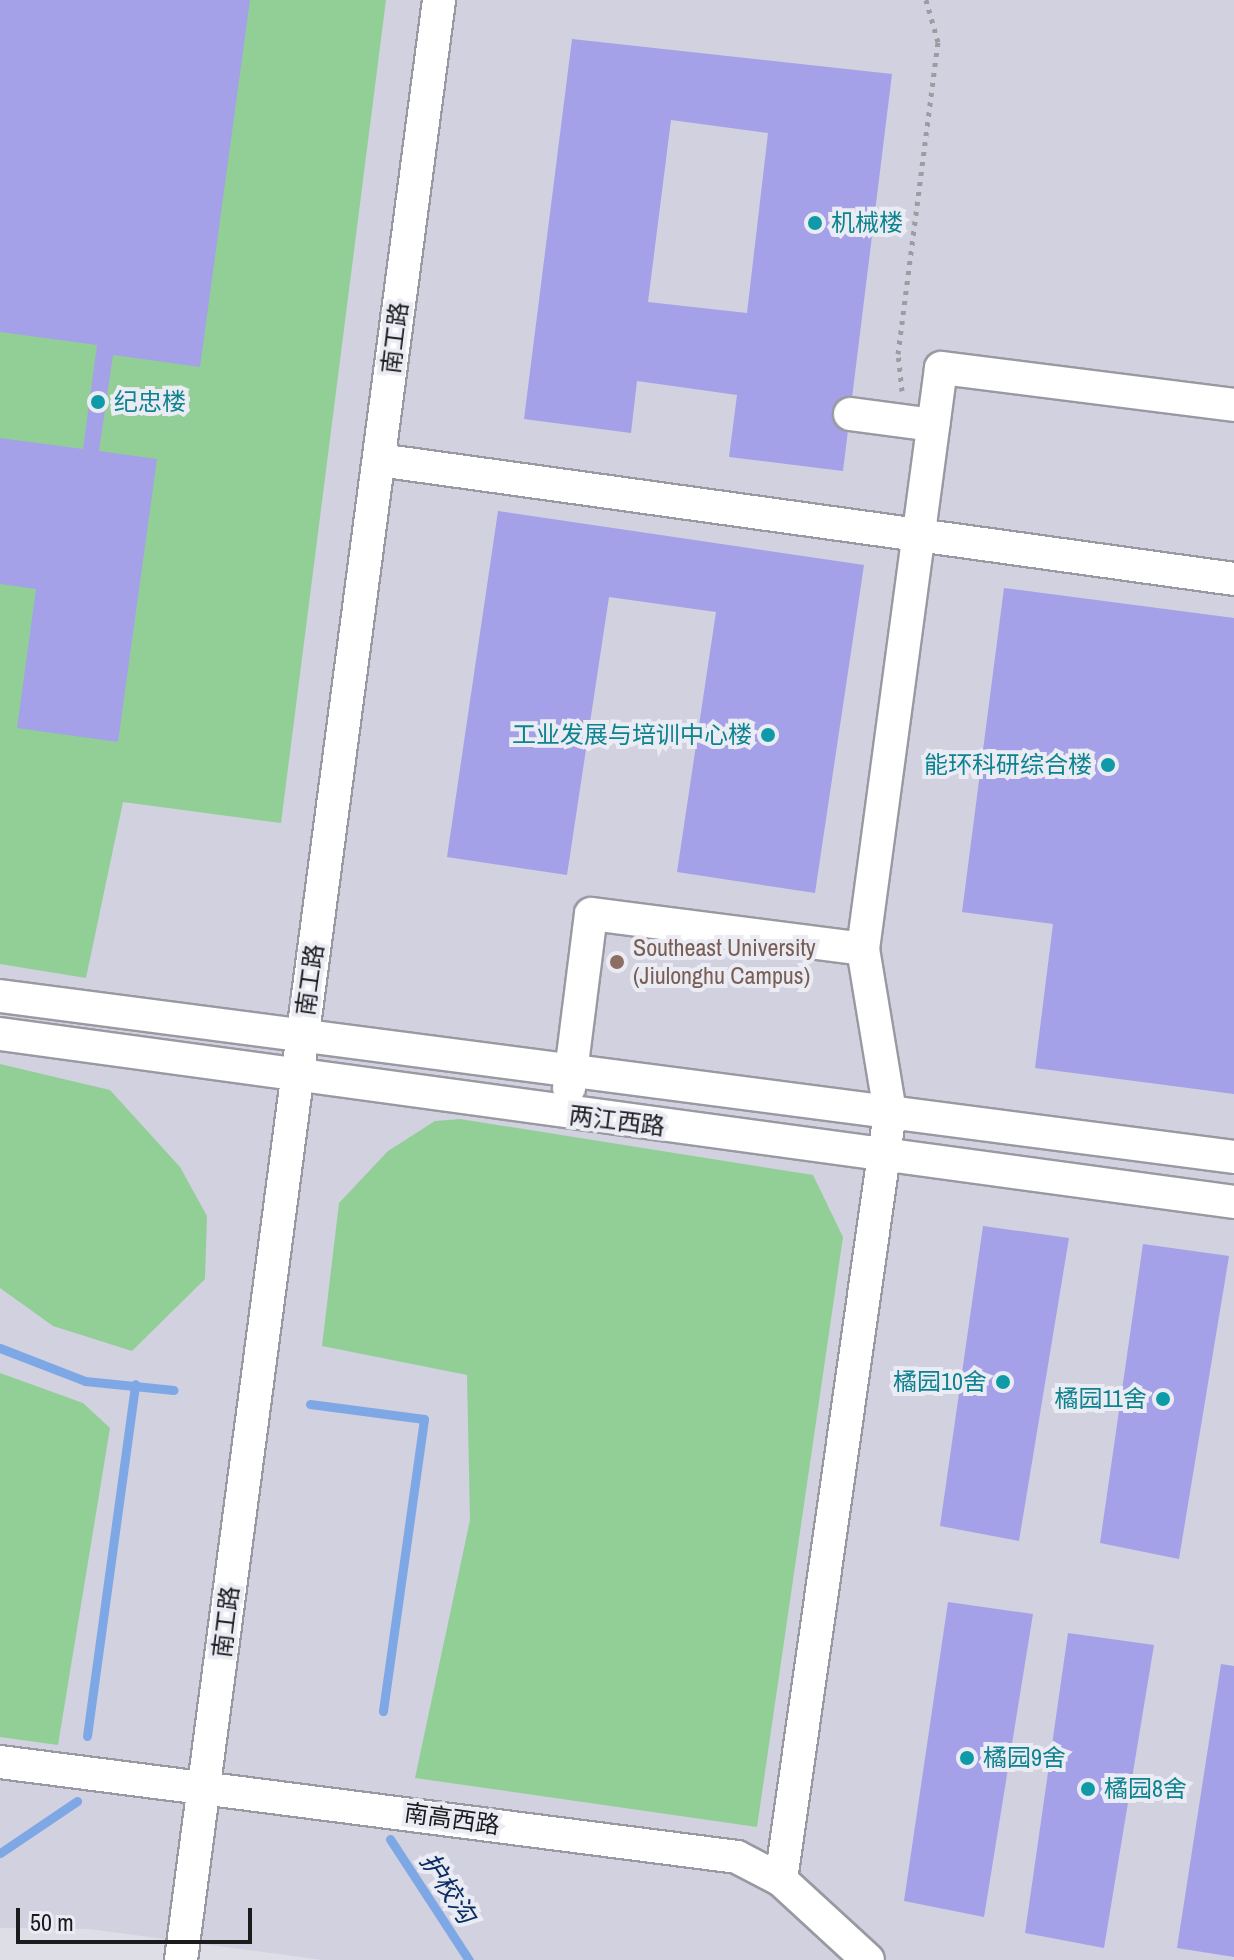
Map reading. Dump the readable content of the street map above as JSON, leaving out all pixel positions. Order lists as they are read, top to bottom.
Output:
{
  "streets": {
    "street": ["南工路", "两江西路", "南高西路"]
  },
  "crossings": [
    ["南工路", "两江西路"],
    ["南工路", "南高西路"]
  ],
  "water": ["护校沟"],
  "places": [
    "机械楼",
    "纪忠楼",
    "工业发展与培训中心楼",
    "能环科研综合楼",
    "Southeast University (Jiulonghu Campus)",
    "橘园10舍",
    "橘园11舍",
    "橘园9舍",
    "橘园8舍"
  ],
  "scale_bar": "50 m"
}
